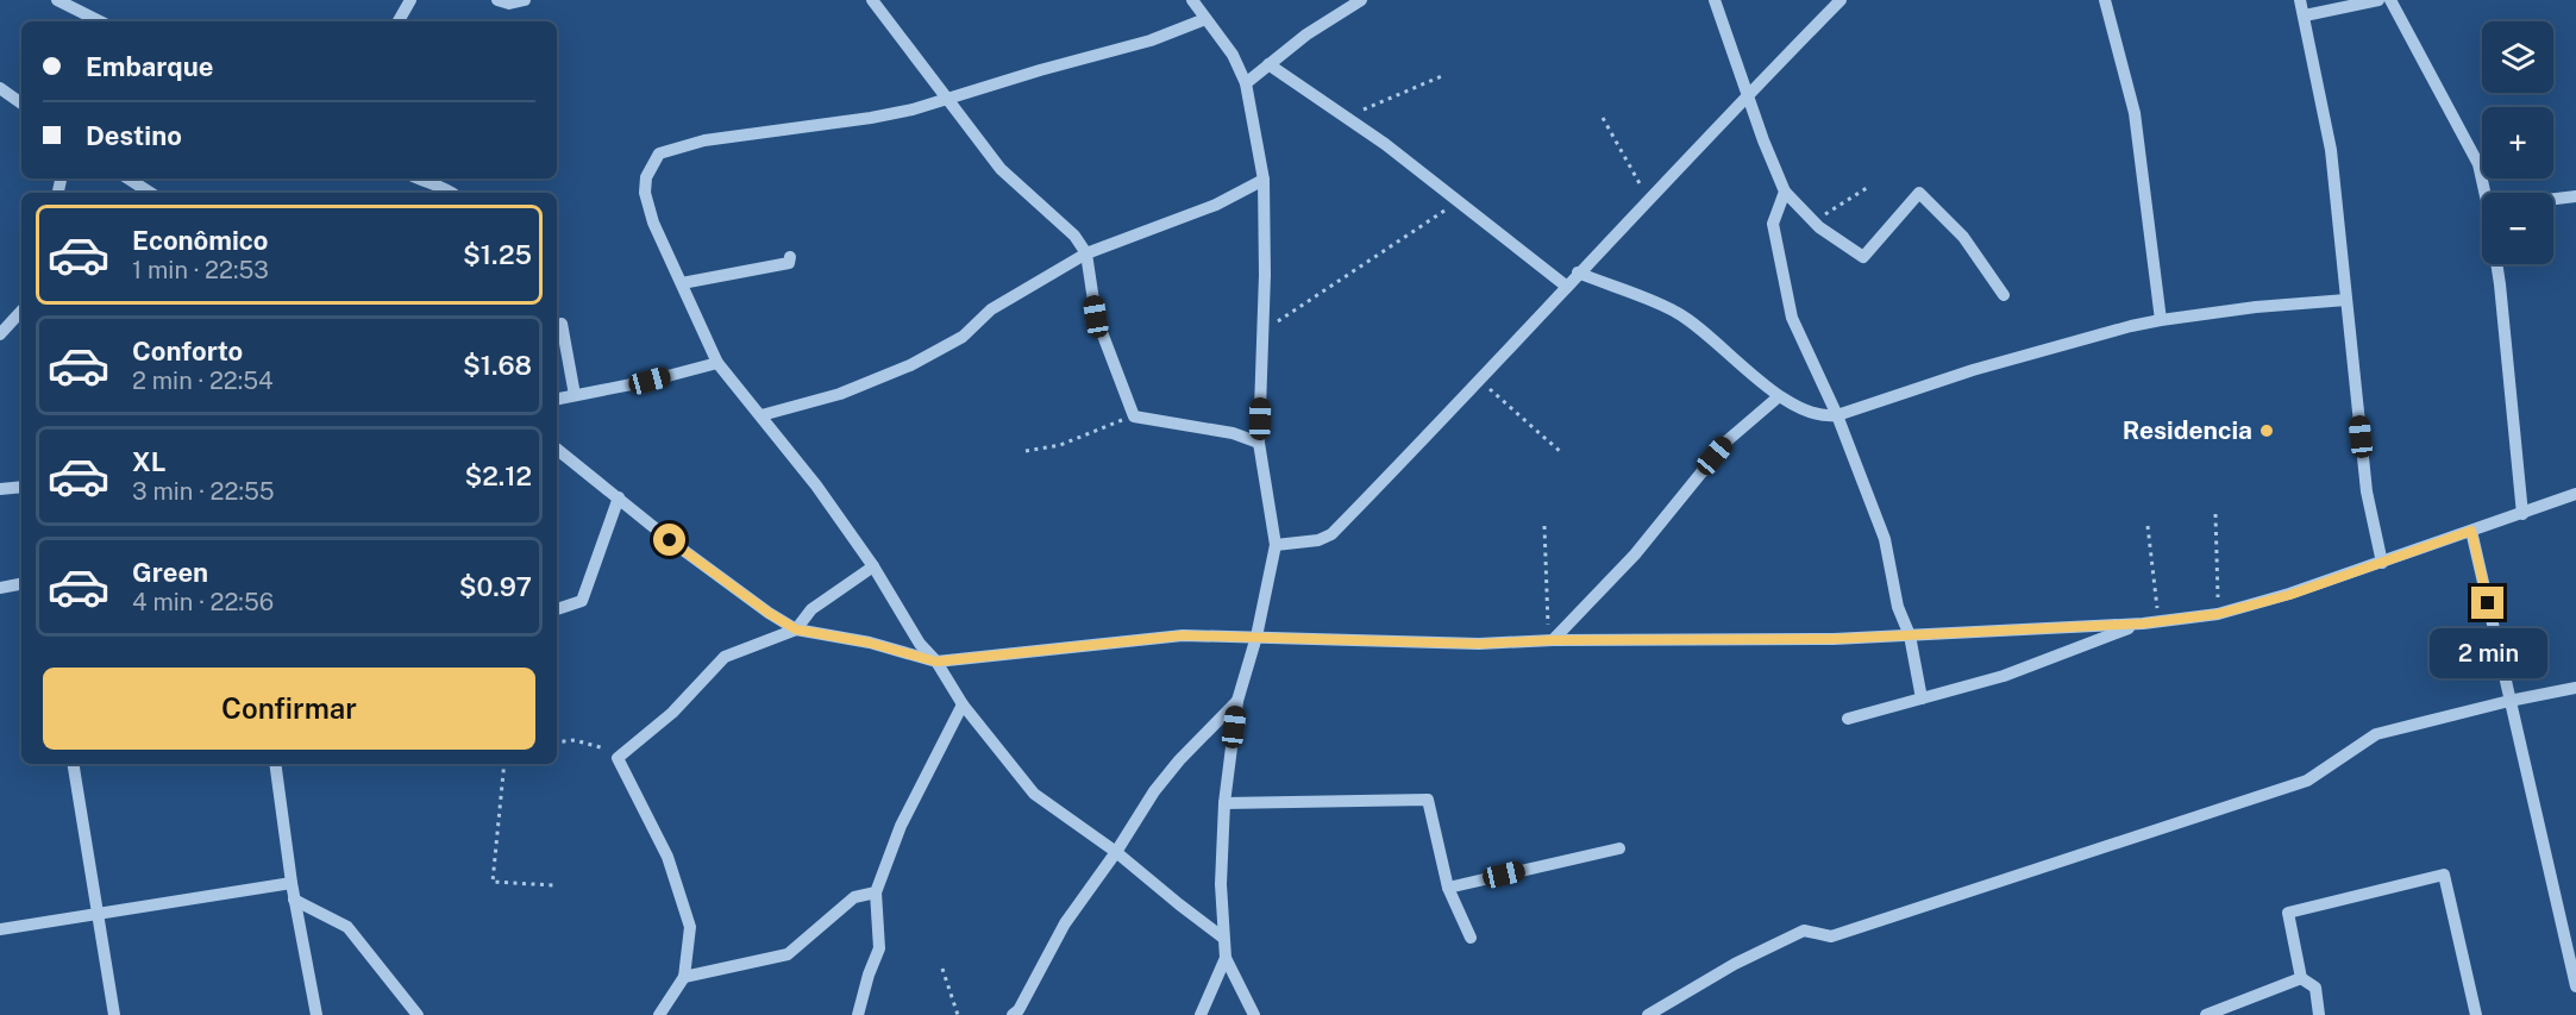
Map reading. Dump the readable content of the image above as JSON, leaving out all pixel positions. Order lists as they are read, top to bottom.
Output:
{
  "places": ["Residencia"],
  "page": {
    "map_buttons": ["+", "−"],
    "banner": ["Embarque", "Destino"],
    "list": [
      {
        "name": "Econômico",
        "note": "1 min · 22:53",
        "value": "$1.25"
      },
      {
        "name": "Conforto",
        "note": "2 min · 22:54",
        "value": "$1.68"
      },
      {
        "name": "XL",
        "note": "3 min · 22:55",
        "value": "$2.12"
      },
      {
        "name": "Green",
        "note": "4 min · 22:56",
        "value": "$0.97"
      }
    ],
    "bubble": "2 min",
    "buttons": "Confirmar"
  }
}
